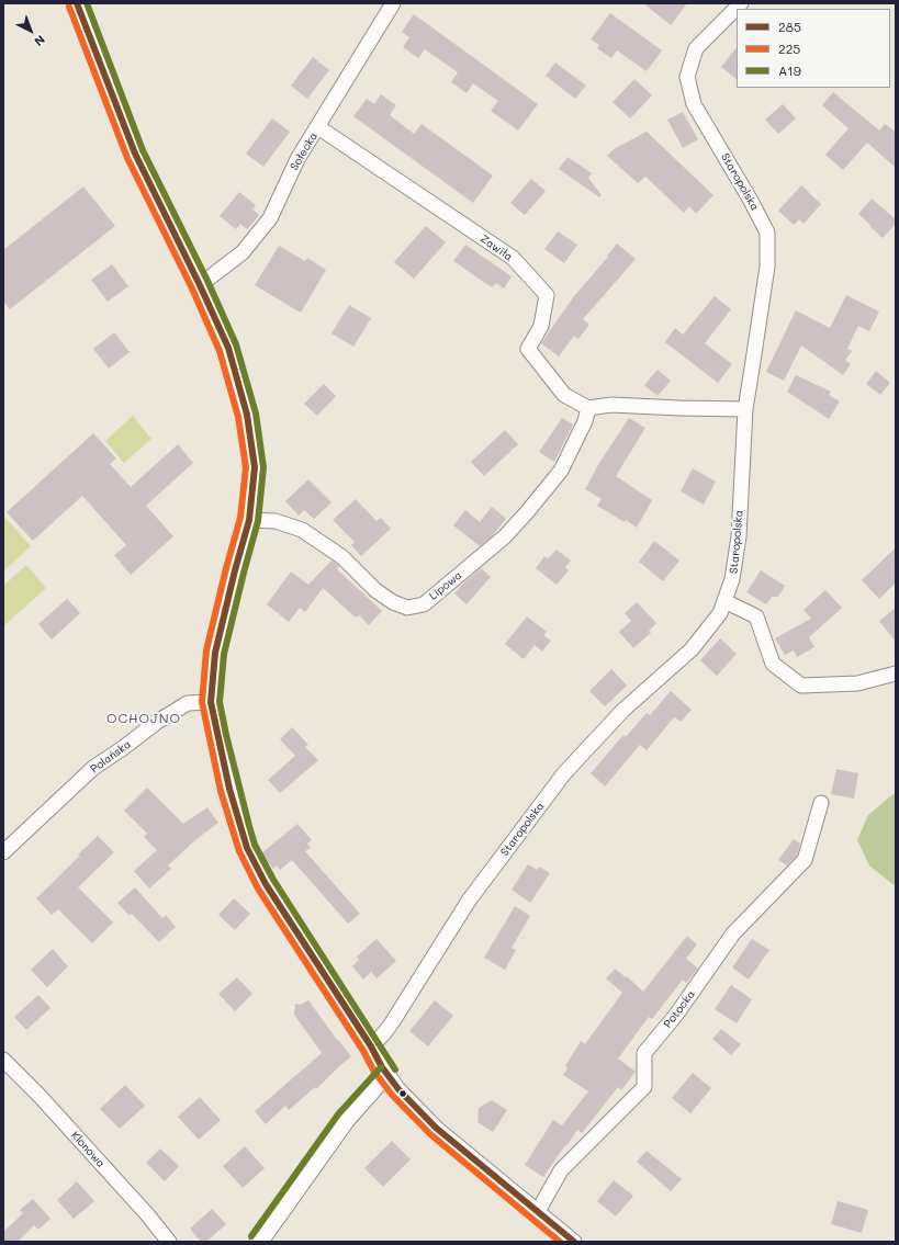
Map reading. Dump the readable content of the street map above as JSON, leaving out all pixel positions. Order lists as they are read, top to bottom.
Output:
{
  "streets": {
    "street": [
      "Sołecka",
      "Staropolska",
      "Zawiła",
      "Lipowa",
      "Polańska",
      "Potocka",
      "Klonowa"
    ]
  },
  "crossings": [
    ["Sołecka", "Zawiła"],
    ["Zawiła", "Lipowa"]
  ],
  "districts": ["OCHOJNO"],
  "lines": ["transit line 285", "transit line A19", "transit line 225"],
  "legend": ["285", "225", "A19"],
  "north": "bottom right"
}
